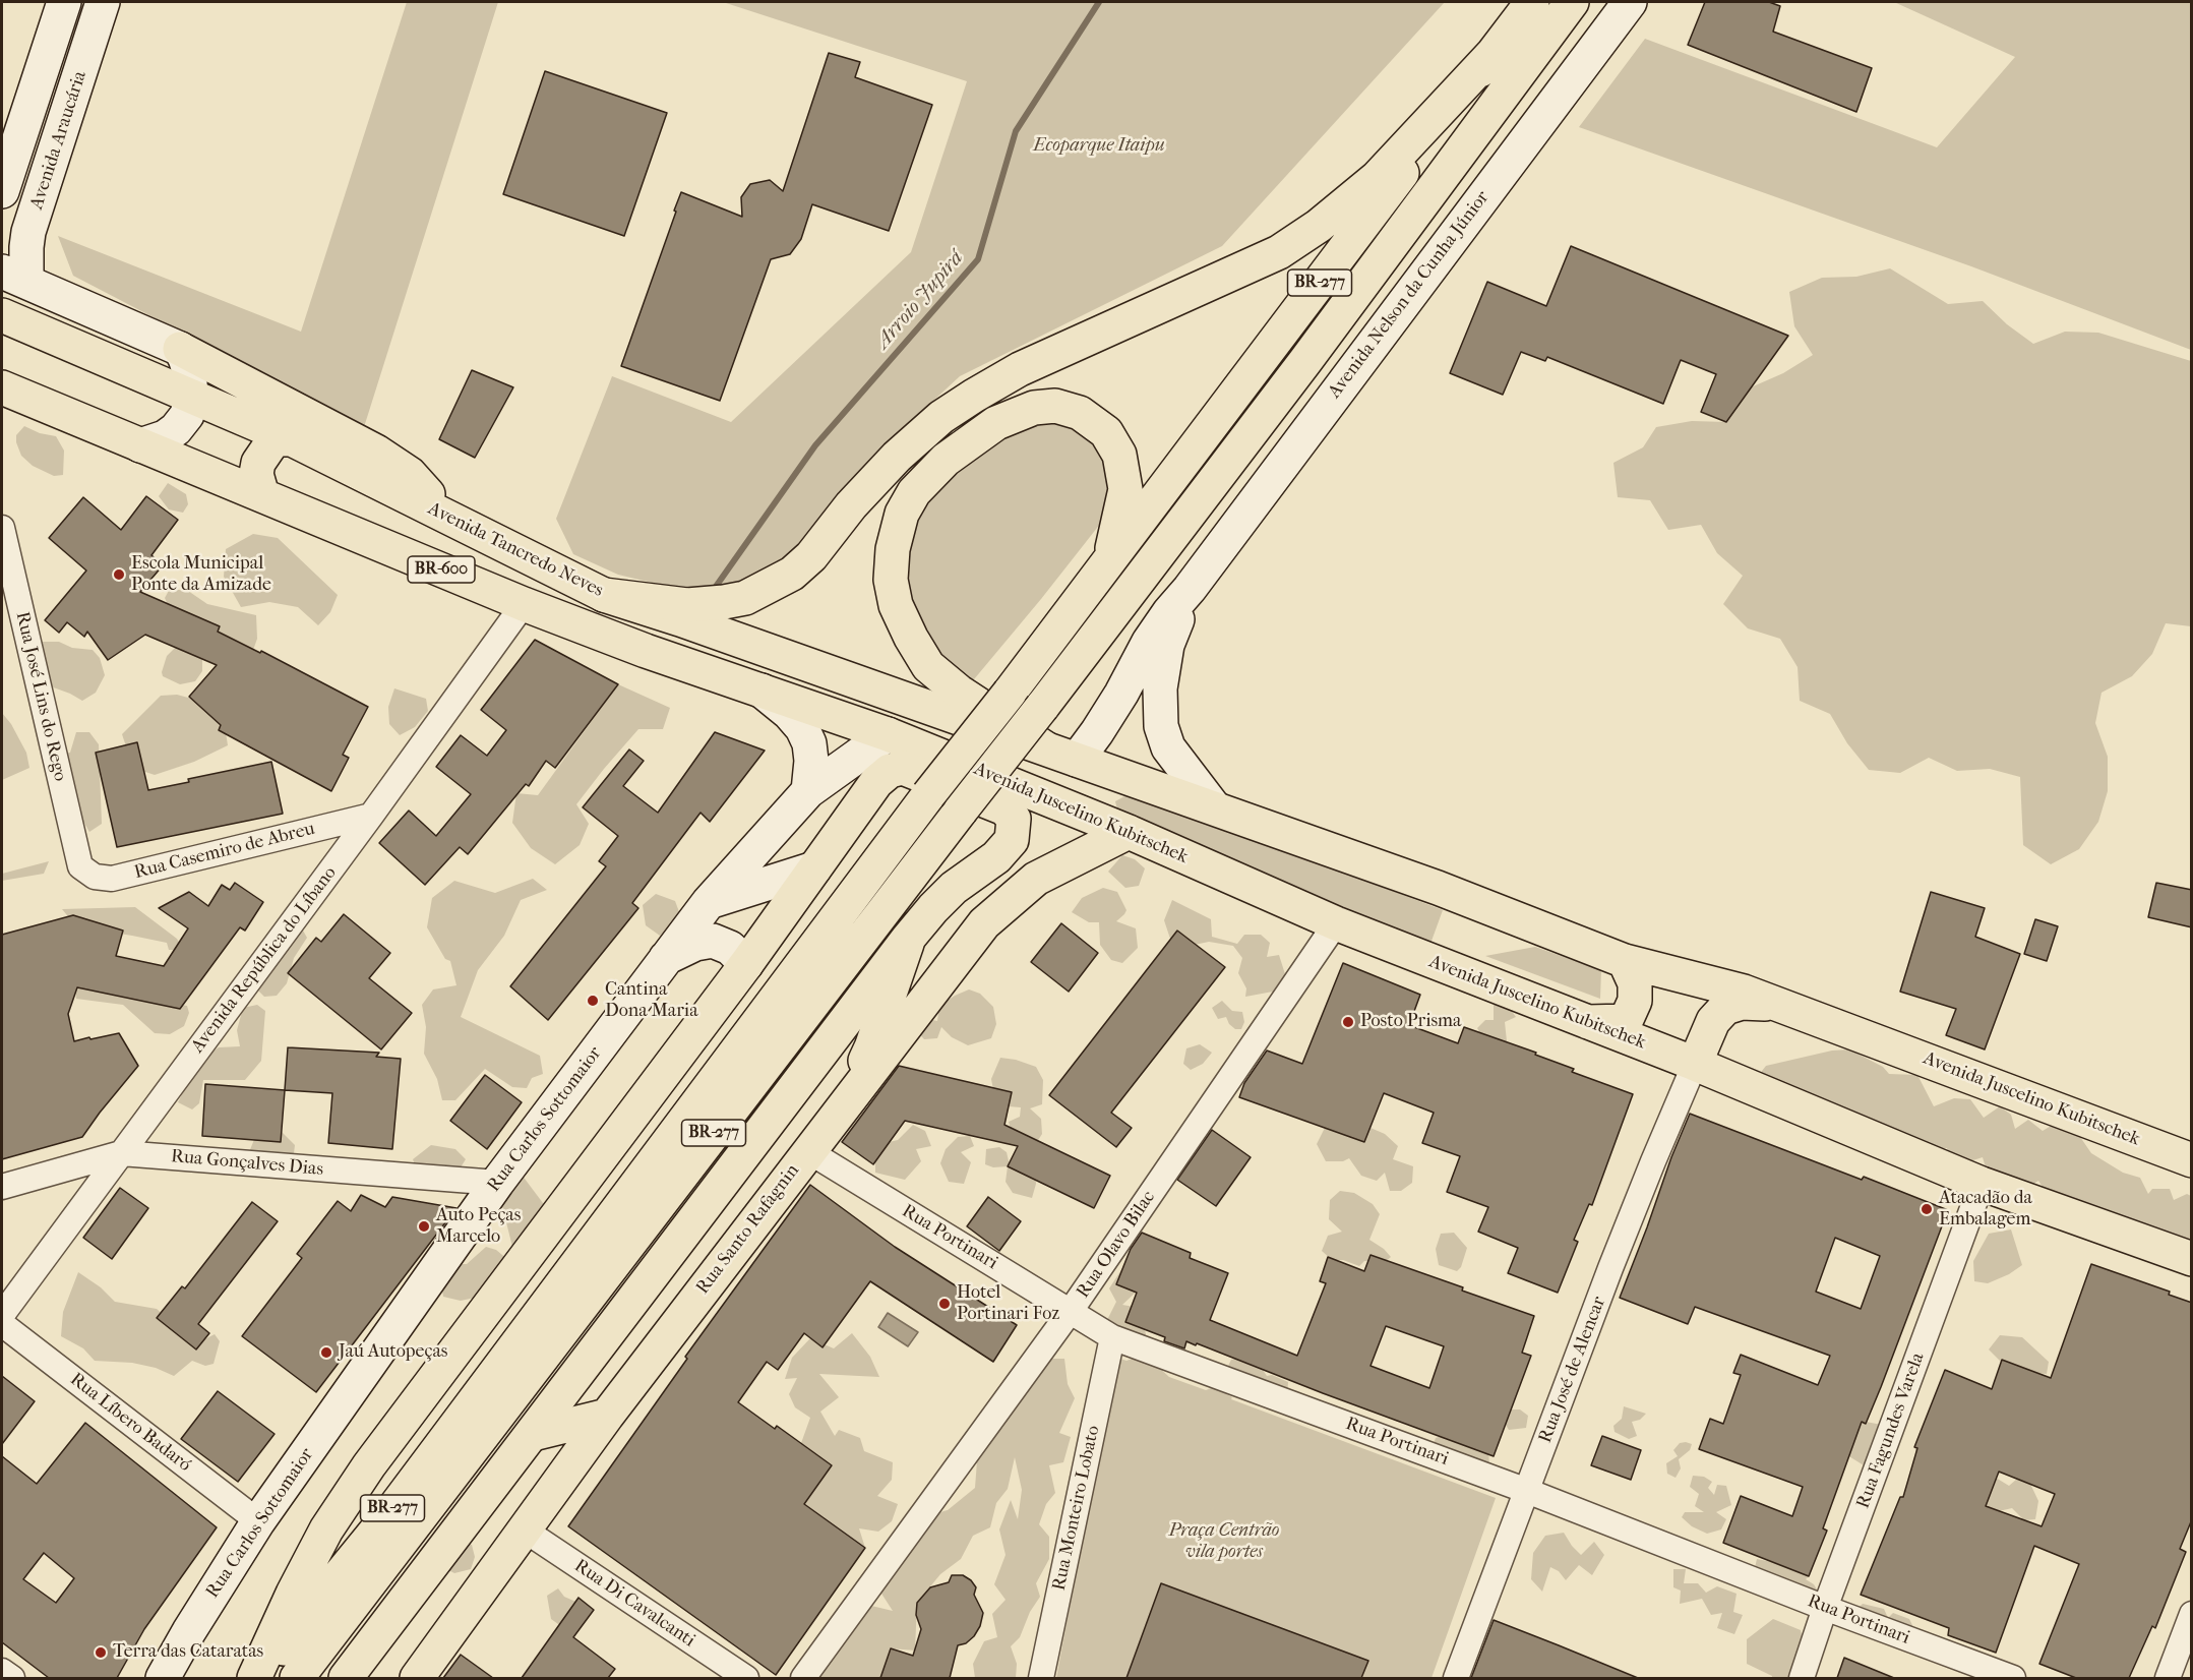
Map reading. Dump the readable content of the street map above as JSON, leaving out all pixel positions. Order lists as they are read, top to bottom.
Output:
{
  "streets": {
    "main road": [
      "BR-277",
      "Avenida Tancredo Neves",
      "BR-600",
      "Avenida Juscelino Kubitschek",
      "Rua Santo Rafagnin"
    ],
    "street": [
      "Avenida Araucária",
      "Avenida Nelson da Cunha Júnior",
      "Rua José Lins do Rego",
      "Rua Casemiro de Abreu",
      "Avenida República do Líbano",
      "Rua Carlos Sottomaior",
      "Rua Gonçalves Dias",
      "Rua Portinari",
      "Rua Olavo Bilac",
      "Rua José de Alencar",
      "Rua Líbero Badaró",
      "Rua Fagundes Varela",
      "Rua Monteiro Lobato",
      "Rua Di Cavalcanti"
    ]
  },
  "crossings": [
    ["Avenida Nelson da Cunha Júnior", "Avenida Juscelino Kubitschek"],
    ["Avenida Tancredo Neves", "Avenida Juscelino Kubitschek"],
    ["BR-600", "Avenida Juscelino Kubitschek"],
    ["BR-600", "Avenida República do Líbano"],
    ["BR-600", "Rua Carlos Sottomaior"],
    ["Rua José Lins do Rego", "Rua Casemiro de Abreu"],
    ["Avenida Juscelino Kubitschek", "Rua Carlos Sottomaior"],
    ["Avenida Juscelino Kubitschek", "Rua Santo Rafagnin"],
    ["Avenida Juscelino Kubitschek", "Rua Olavo Bilac"],
    ["Avenida Juscelino Kubitschek", "Rua José de Alencar"],
    ["Avenida Juscelino Kubitschek", "Rua Fagundes Varela"],
    ["Rua Casemiro de Abreu", "Avenida República do Líbano"],
    ["Avenida República do Líbano", "Rua Gonçalves Dias"],
    ["Rua Carlos Sottomaior", "Rua Gonçalves Dias"],
    ["Rua Carlos Sottomaior", "Rua Líbero Badaró"],
    ["Rua Santo Rafagnin", "Rua Portinari"],
    ["Rua Santo Rafagnin", "Rua Di Cavalcanti"],
    ["Rua Portinari", "Rua Olavo Bilac"],
    ["Rua Portinari", "Rua José de Alencar"],
    ["Rua Portinari", "Rua Fagundes Varela"],
    ["Rua Portinari", "Rua Monteiro Lobato"]
  ],
  "water": ["Arroio Jupirá"],
  "parks": ["Ecoparque Itaipu", "Praça Centrão vila portes"],
  "places": [
    "Escola Municipal Ponte da Amizade",
    "Cantina Dona Maria",
    "Posto Prisma",
    "Atacadão da Embalagem",
    "Auto Peças Marcelo",
    "Hotel Portinari Foz",
    "Jaú Autopeças",
    "Terra das Cataratas"
  ]
}
